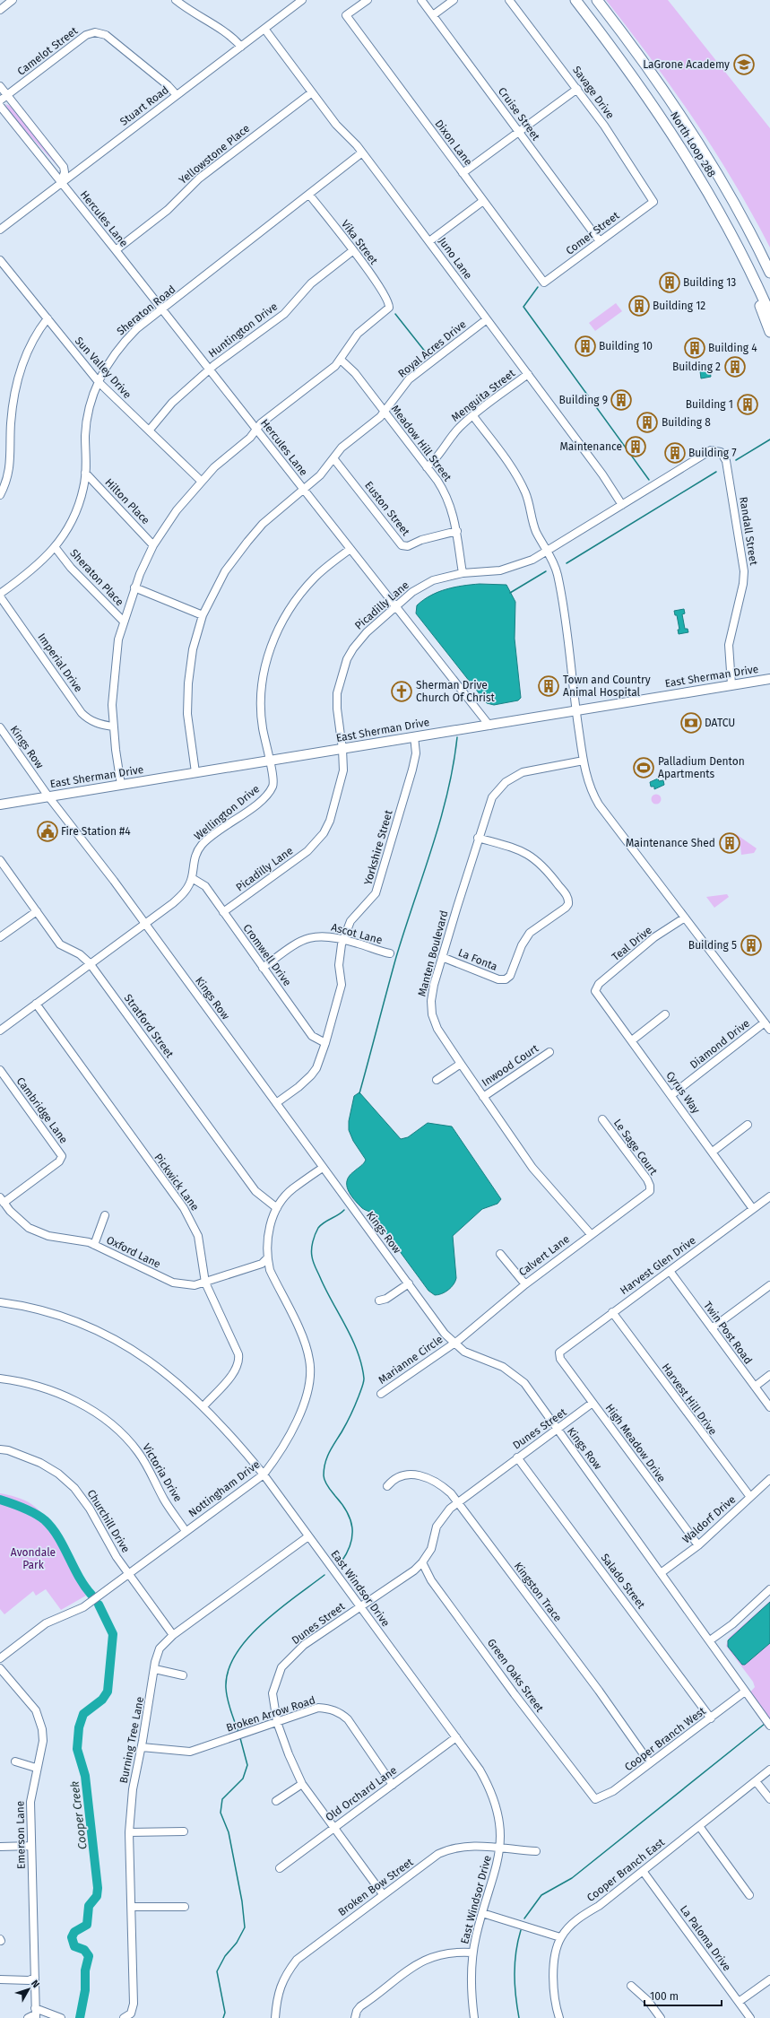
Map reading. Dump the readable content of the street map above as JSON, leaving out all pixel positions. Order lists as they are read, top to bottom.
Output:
{
  "streets": {
    "highway": ["North Loop 288"],
    "main road": ["East Sherman Drive"],
    "street": [
      "Camelot Street",
      "Savage Drive",
      "Stuart Road",
      "Cruise Street",
      "Dixon Lane",
      "Yellowstone Place",
      "Hercules Lane",
      "Comer Street",
      "Vika Street",
      "Juno Lane",
      "Sheraton Road",
      "Huntington Drive",
      "Royal Acres Drive",
      "Sun Valley Drive",
      "Menguita Street",
      "Meadow Hill Street",
      "Hilton Place",
      "Euston Street",
      "Randall Street",
      "Sheraton Place",
      "Picadilly Lane",
      "Imperial Drive",
      "Kings Row",
      "Wellington Drive",
      "Yorkshire Street",
      "Ascot Lane",
      "Teal Drive",
      "Manten Boulevard",
      "Cromwell Drive",
      "La Fonta",
      "Stratford Street",
      "Diamond Drive",
      "Inwood Court",
      "Cyrus Way",
      "Cambridge Lane",
      "Le Sage Court",
      "Pickwick Lane",
      "Oxford Lane",
      "Calvert Lane",
      "Harvest Glen Drive",
      "Twin Post Road",
      "Marianne Circle",
      "Harvest Hill Drive",
      "Dunes Street",
      "High Meadow Drive",
      "Victoria Drive",
      "Nottingham Drive",
      "Waldorf Drive",
      "Churchill Drive",
      "Salado Street",
      "East Windsor Drive",
      "Kingston Trace",
      "Green Oaks Street",
      "Broken Arrow Road",
      "Cooper Branch West",
      "Burning Tree Lane",
      "Old Orchard Lane",
      "Emerson Lane",
      "Cooper Branch East",
      "Broken Bow Street",
      "La Paloma Drive"
    ]
  },
  "crossings": [
    ["Camelot Street", "Stuart Road"],
    ["Savage Drive", "Comer Street"],
    ["Stuart Road", "Hercules Lane"],
    ["Stuart Road", "Juno Lane"],
    ["Cruise Street", "Comer Street"],
    ["Dixon Lane", "Comer Street"],
    ["Yellowstone Place", "Hercules Lane"],
    ["Yellowstone Place", "Juno Lane"],
    ["Hercules Lane", "Sheraton Road"],
    ["Hercules Lane", "Huntington Drive"],
    ["Hercules Lane", "Royal Acres Drive"],
    ["Hercules Lane", "Picadilly Lane"],
    ["Hercules Lane", "East Sherman Drive"],
    ["Hercules Lane", "Wellington Drive"],
    ["Vika Street", "Sheraton Road"],
    ["Vika Street", "Huntington Drive"],
    ["Vika Street", "Meadow Hill Street"],
    ["Juno Lane", "Sheraton Road"],
    ["Juno Lane", "Royal Acres Drive"],
    ["Juno Lane", "Menguita Street"],
    ["Juno Lane", "Picadilly Lane"],
    ["Sheraton Road", "Sun Valley Drive"],
    ["Sheraton Road", "Hilton Place"],
    ["Sheraton Road", "Sheraton Place"],
    ["Sheraton Road", "Imperial Drive"],
    ["Huntington Drive", "Sun Valley Drive"],
    ["Royal Acres Drive", "Meadow Hill Street"],
    ["Royal Acres Drive", "Euston Street"],
    ["Royal Acres Drive", "East Sherman Drive"],
    ["Menguita Street", "Meadow Hill Street"],
    ["Meadow Hill Street", "Euston Street"],
    ["Meadow Hill Street", "Picadilly Lane"],
    ["Randall Street", "Picadilly Lane"],
    ["Randall Street", "East Sherman Drive"],
    ["Picadilly Lane", "East Sherman Drive"],
    ["Picadilly Lane", "Cromwell Drive"],
    ["East Sherman Drive", "Kings Row"],
    ["East Sherman Drive", "Wellington Drive"],
    ["East Sherman Drive", "Yorkshire Street"],
    ["Kings Row", "Wellington Drive"],
    ["Kings Row", "Yorkshire Street"],
    ["Kings Row", "Calvert Lane"],
    ["Kings Row", "Marianne Circle"],
    ["Kings Row", "Dunes Street"],
    ["Kings Row", "Nottingham Drive"],
    ["Kings Row", "Waldorf Drive"],
    ["Kings Row", "Cooper Branch West"],
    ["Wellington Drive", "Cromwell Drive"],
    ["Wellington Drive", "Stratford Street"],
    ["Wellington Drive", "Pickwick Lane"],
    ["Yorkshire Street", "Ascot Lane"],
    ["Yorkshire Street", "Cromwell Drive"],
    ["Ascot Lane", "Cromwell Drive"],
    ["Teal Drive", "Cyrus Way"],
    ["Manten Boulevard", "La Fonta"],
    ["Manten Boulevard", "Inwood Court"],
    ["Manten Boulevard", "Calvert Lane"],
    ["Stratford Street", "Nottingham Drive"],
    ["Diamond Drive", "Cyrus Way"],
    ["Cyrus Way", "Harvest Glen Drive"],
    ["Cambridge Lane", "Oxford Lane"],
    ["Le Sage Court", "Calvert Lane"],
    ["Pickwick Lane", "Oxford Lane"],
    ["Pickwick Lane", "East Windsor Drive"],
    ["Oxford Lane", "Nottingham Drive"],
    ["Calvert Lane", "Marianne Circle"],
    ["Harvest Glen Drive", "Twin Post Road"],
    ["Harvest Glen Drive", "Harvest Hill Drive"],
    ["Harvest Glen Drive", "High Meadow Drive"],
    ["Harvest Hill Drive", "Waldorf Drive"],
    ["Dunes Street", "High Meadow Drive"],
    ["Dunes Street", "Salado Street"],
    ["Dunes Street", "East Windsor Drive"],
    ["Dunes Street", "Kingston Trace"],
    ["Dunes Street", "Green Oaks Street"],
    ["Dunes Street", "Broken Arrow Road"],
    ["Dunes Street", "Old Orchard Lane"],
    ["Dunes Street", "Broken Bow Street"],
    ["High Meadow Drive", "Waldorf Drive"],
    ["Victoria Drive", "Nottingham Drive"],
    ["Nottingham Drive", "Churchill Drive"],
    ["Nottingham Drive", "East Windsor Drive"],
    ["Churchill Drive", "Burning Tree Lane"],
    ["Salado Street", "Cooper Branch West"],
    ["East Windsor Drive", "Burning Tree Lane"],
    ["East Windsor Drive", "Old Orchard Lane"],
    ["East Windsor Drive", "Broken Bow Street"],
    ["Kingston Trace", "Cooper Branch West"],
    ["Green Oaks Street", "Cooper Branch West"],
    ["Broken Arrow Road", "Burning Tree Lane"],
    ["Broken Arrow Road", "Old Orchard Lane"],
    ["Cooper Branch East", "La Paloma Drive"]
  ],
  "water": ["Cooper Creek"],
  "parks": ["Avondale Park"],
  "places": {
    "school or university": ["LaGrone Academy"],
    "building": [
      "Building 13",
      "Building 12",
      "Building 10",
      "Building 4",
      "Building 2",
      "Building 9",
      "Building 1",
      "Building 8",
      "Maintenance",
      "Building 7",
      "Town and Country Animal Hospital",
      "Maintenance Shed",
      "Building 5"
    ],
    "church": ["Sherman Drive Church Of Christ"],
    "bank": ["DATCU"],
    "sports": ["Palladium Denton Apartments"],
    "public building": ["Fire Station #4"]
  },
  "scale_bar": "100 m",
  "north": "top right"
}
